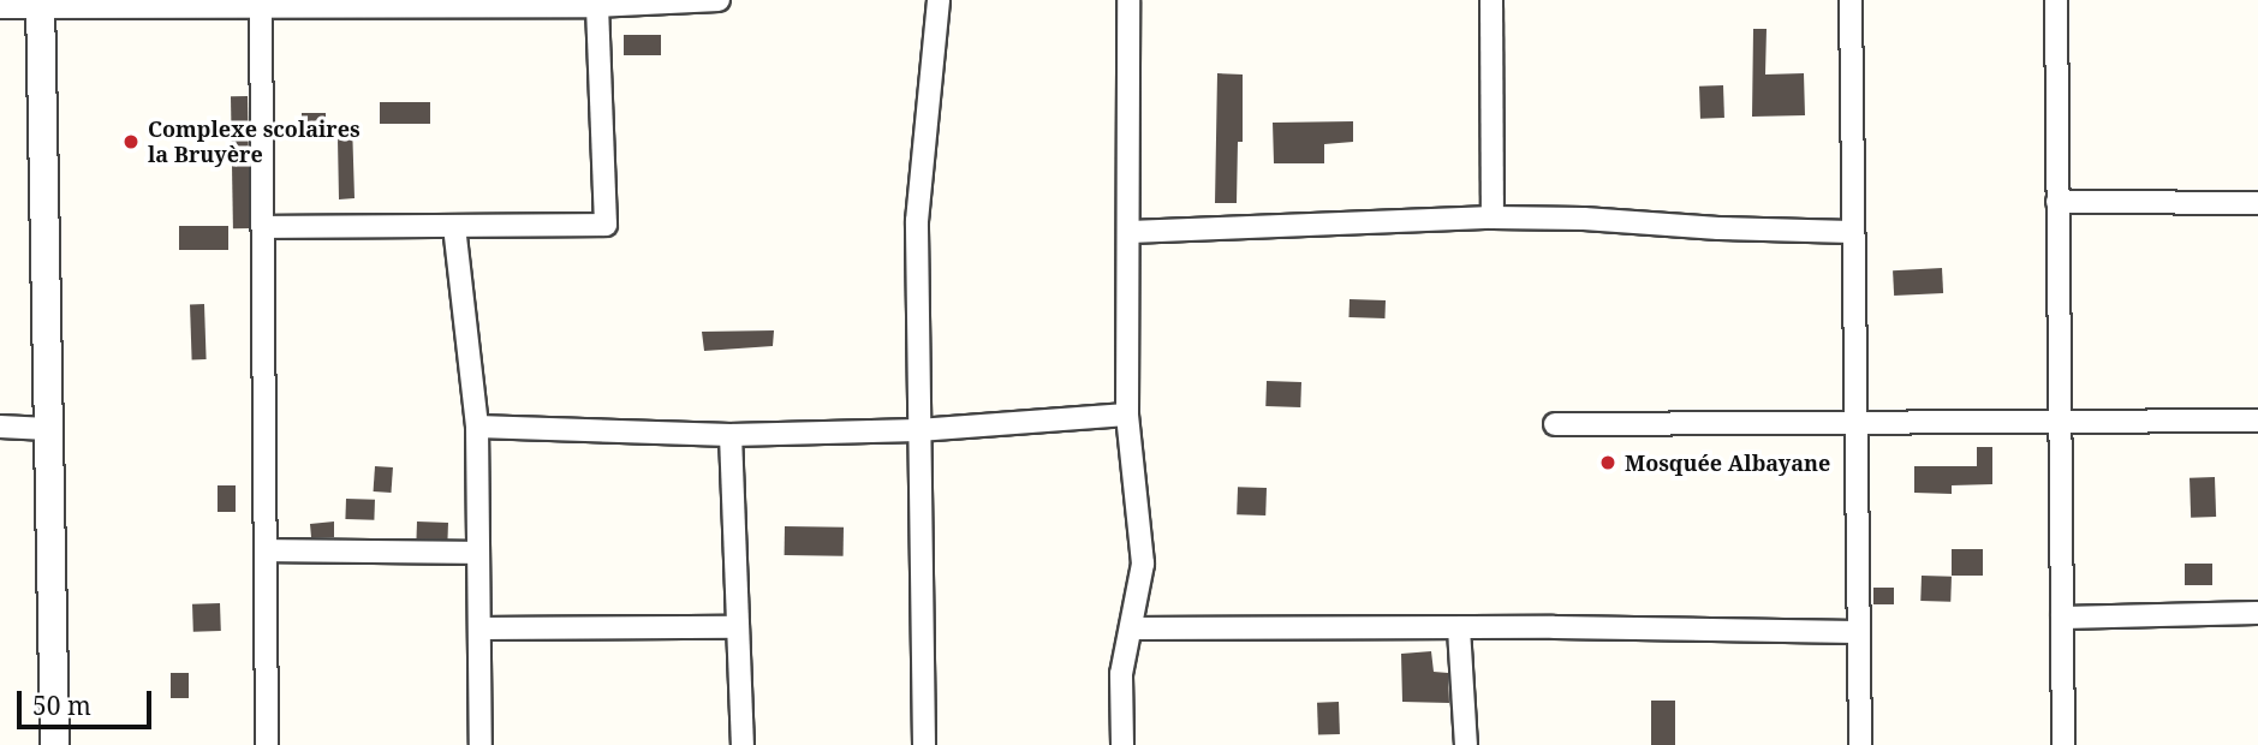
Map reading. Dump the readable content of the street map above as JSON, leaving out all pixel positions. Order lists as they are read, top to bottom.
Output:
{
  "places": ["Complexe scolaires la Bruyère", "Mosquée Albayane"],
  "scale_bar": "50 m"
}
